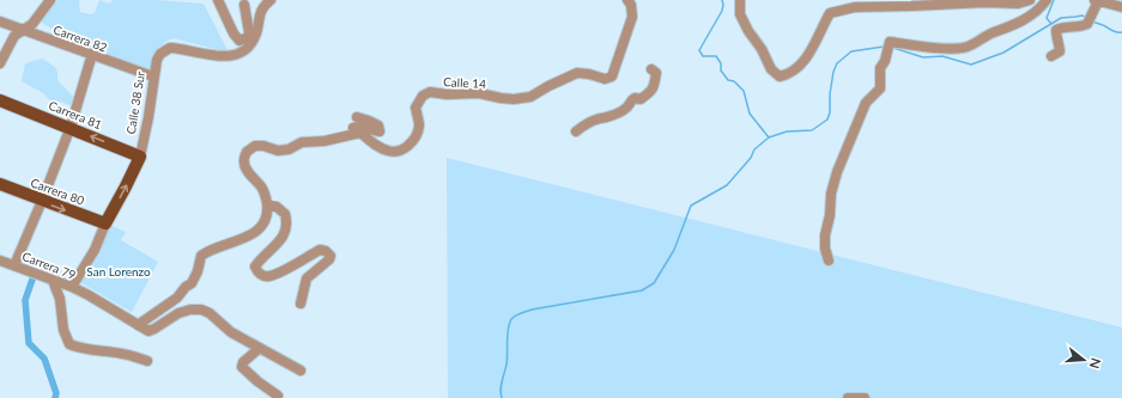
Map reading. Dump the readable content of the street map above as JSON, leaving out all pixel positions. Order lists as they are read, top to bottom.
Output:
{
  "streets": {
    "main road": ["Calle 38 Sur", "Carrera 81", "Carrera 80"],
    "street": ["Carrera 82", "Calle 14", "Carrera 79"]
  },
  "crossings": [
    ["Carrera 82", "Calle 38 Sur"],
    ["Calle 38 Sur", "Carrera 81"],
    ["Calle 38 Sur", "Carrera 80"],
    ["Calle 38 Sur", "Carrera 79"]
  ],
  "one_way": ["Carrera 81", "Carrera 80"],
  "parks": ["San Lorenzo"],
  "north": "right"
}
